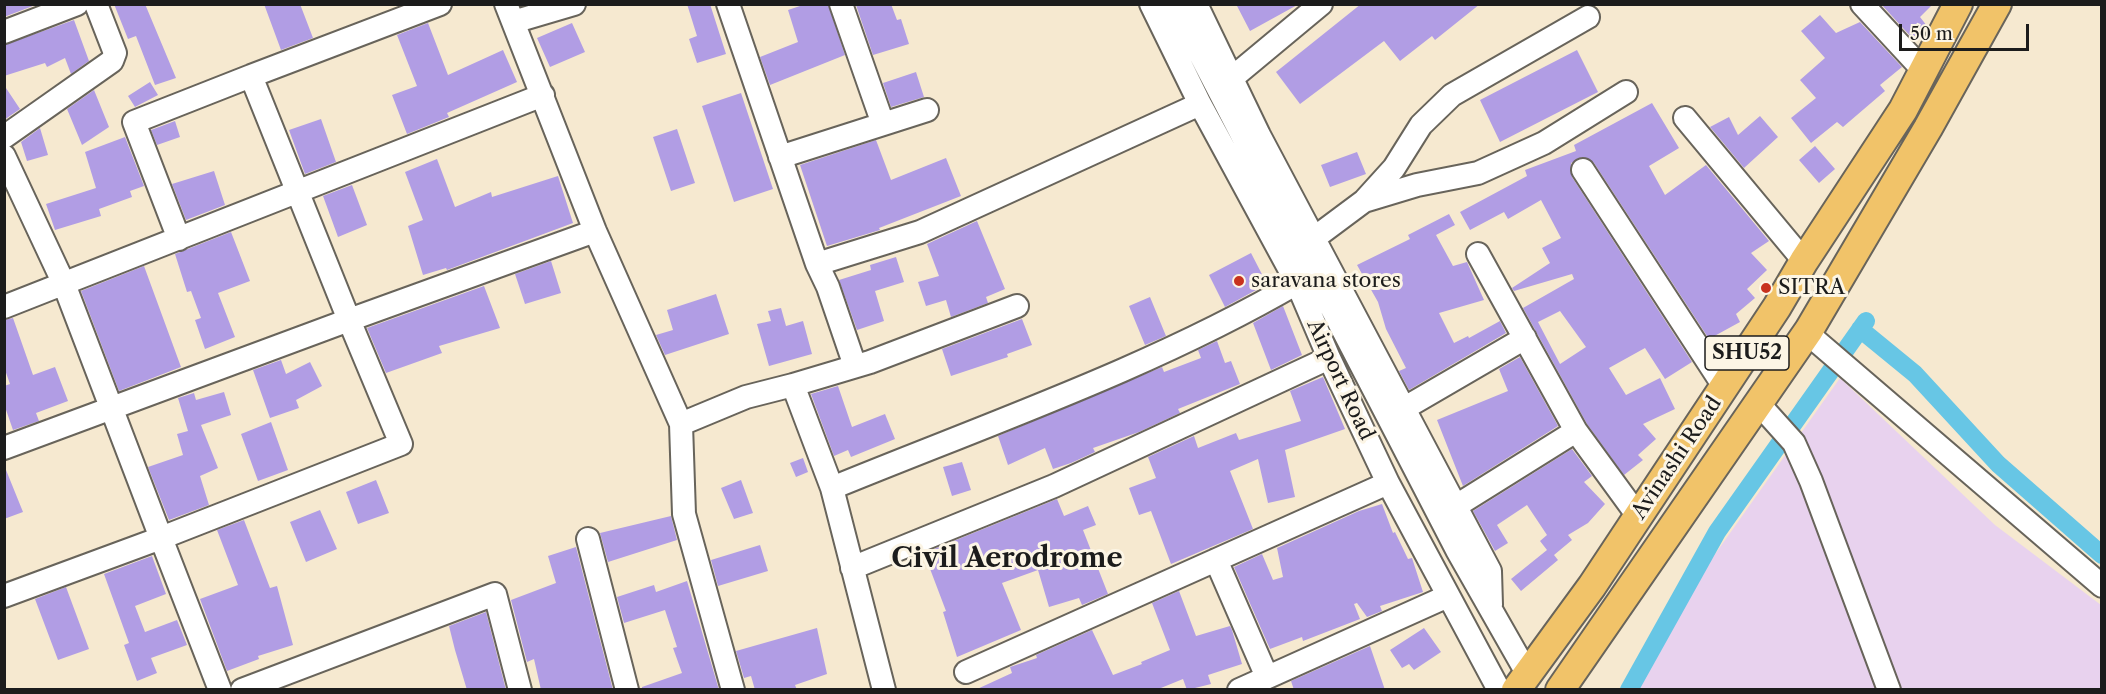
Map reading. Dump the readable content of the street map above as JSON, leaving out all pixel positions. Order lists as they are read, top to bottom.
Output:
{
  "streets": {
    "main road": ["SHU52", "Avinashi Road"],
    "street": ["Airport Road"]
  },
  "crossings": [
    ["Airport Road", "Avinashi Road"]
  ],
  "districts": ["Civil Aerodrome"],
  "places": ["saravana stores", "SITRA"],
  "scale_bar": "50 m"
}
